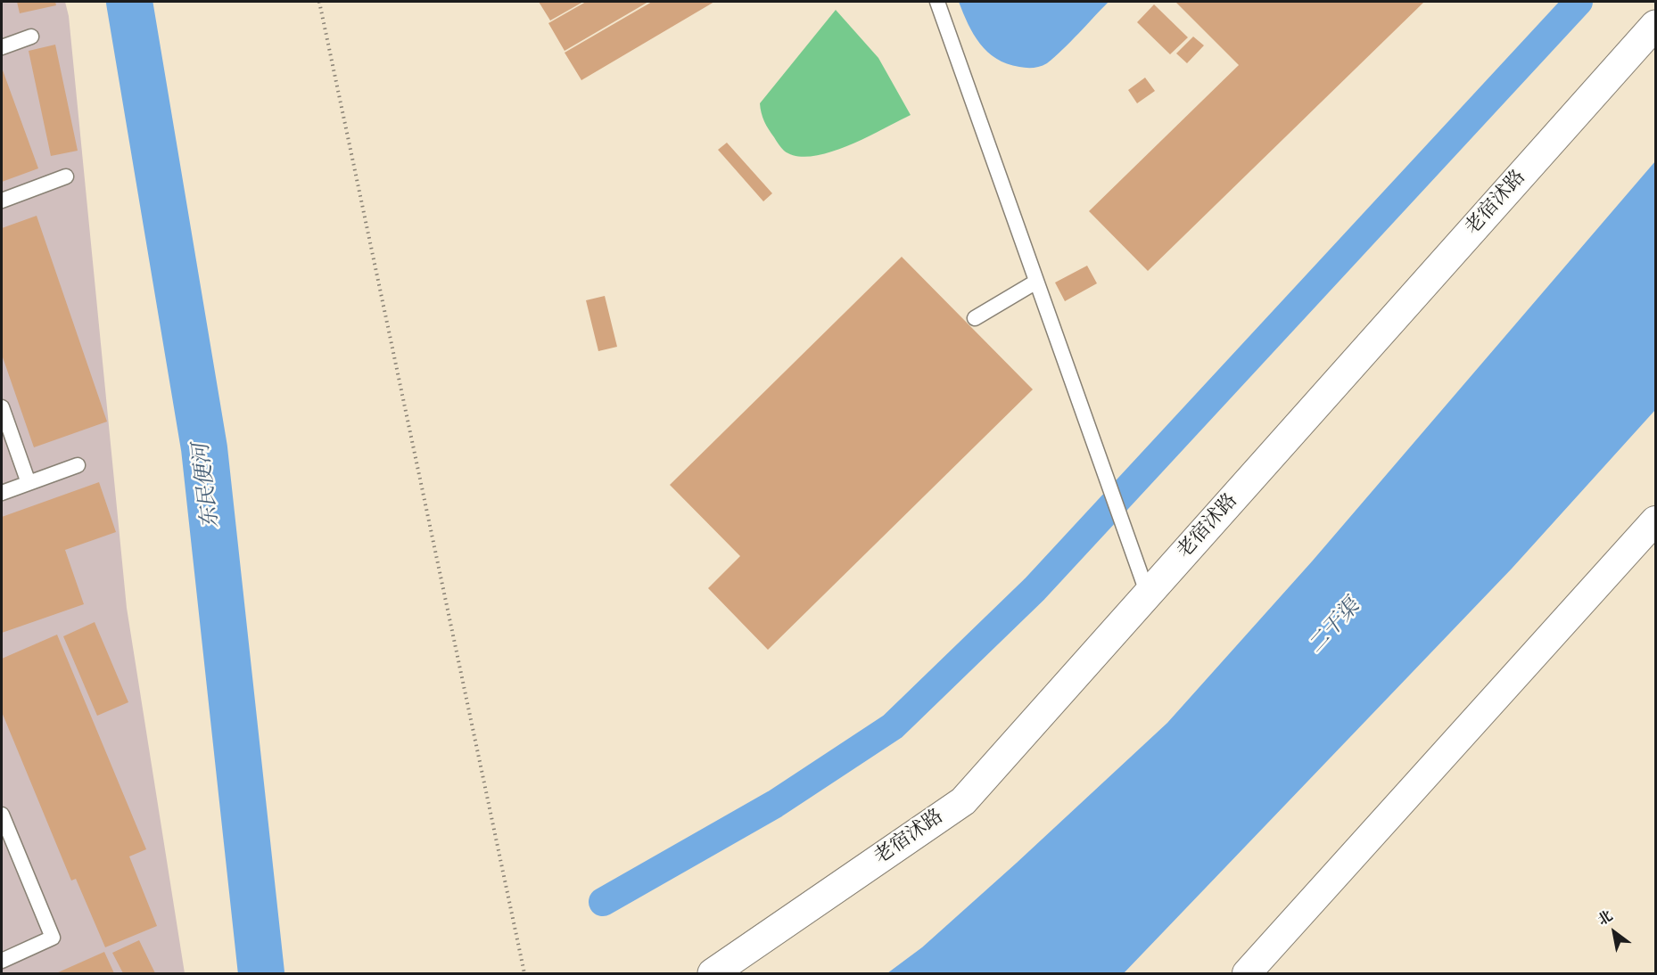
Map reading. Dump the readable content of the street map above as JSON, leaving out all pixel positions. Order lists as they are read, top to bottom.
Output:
{
  "streets": {
    "main road": ["老宿沭路"]
  },
  "water": ["东民便河", "二干渠"],
  "north": "top left"
}
